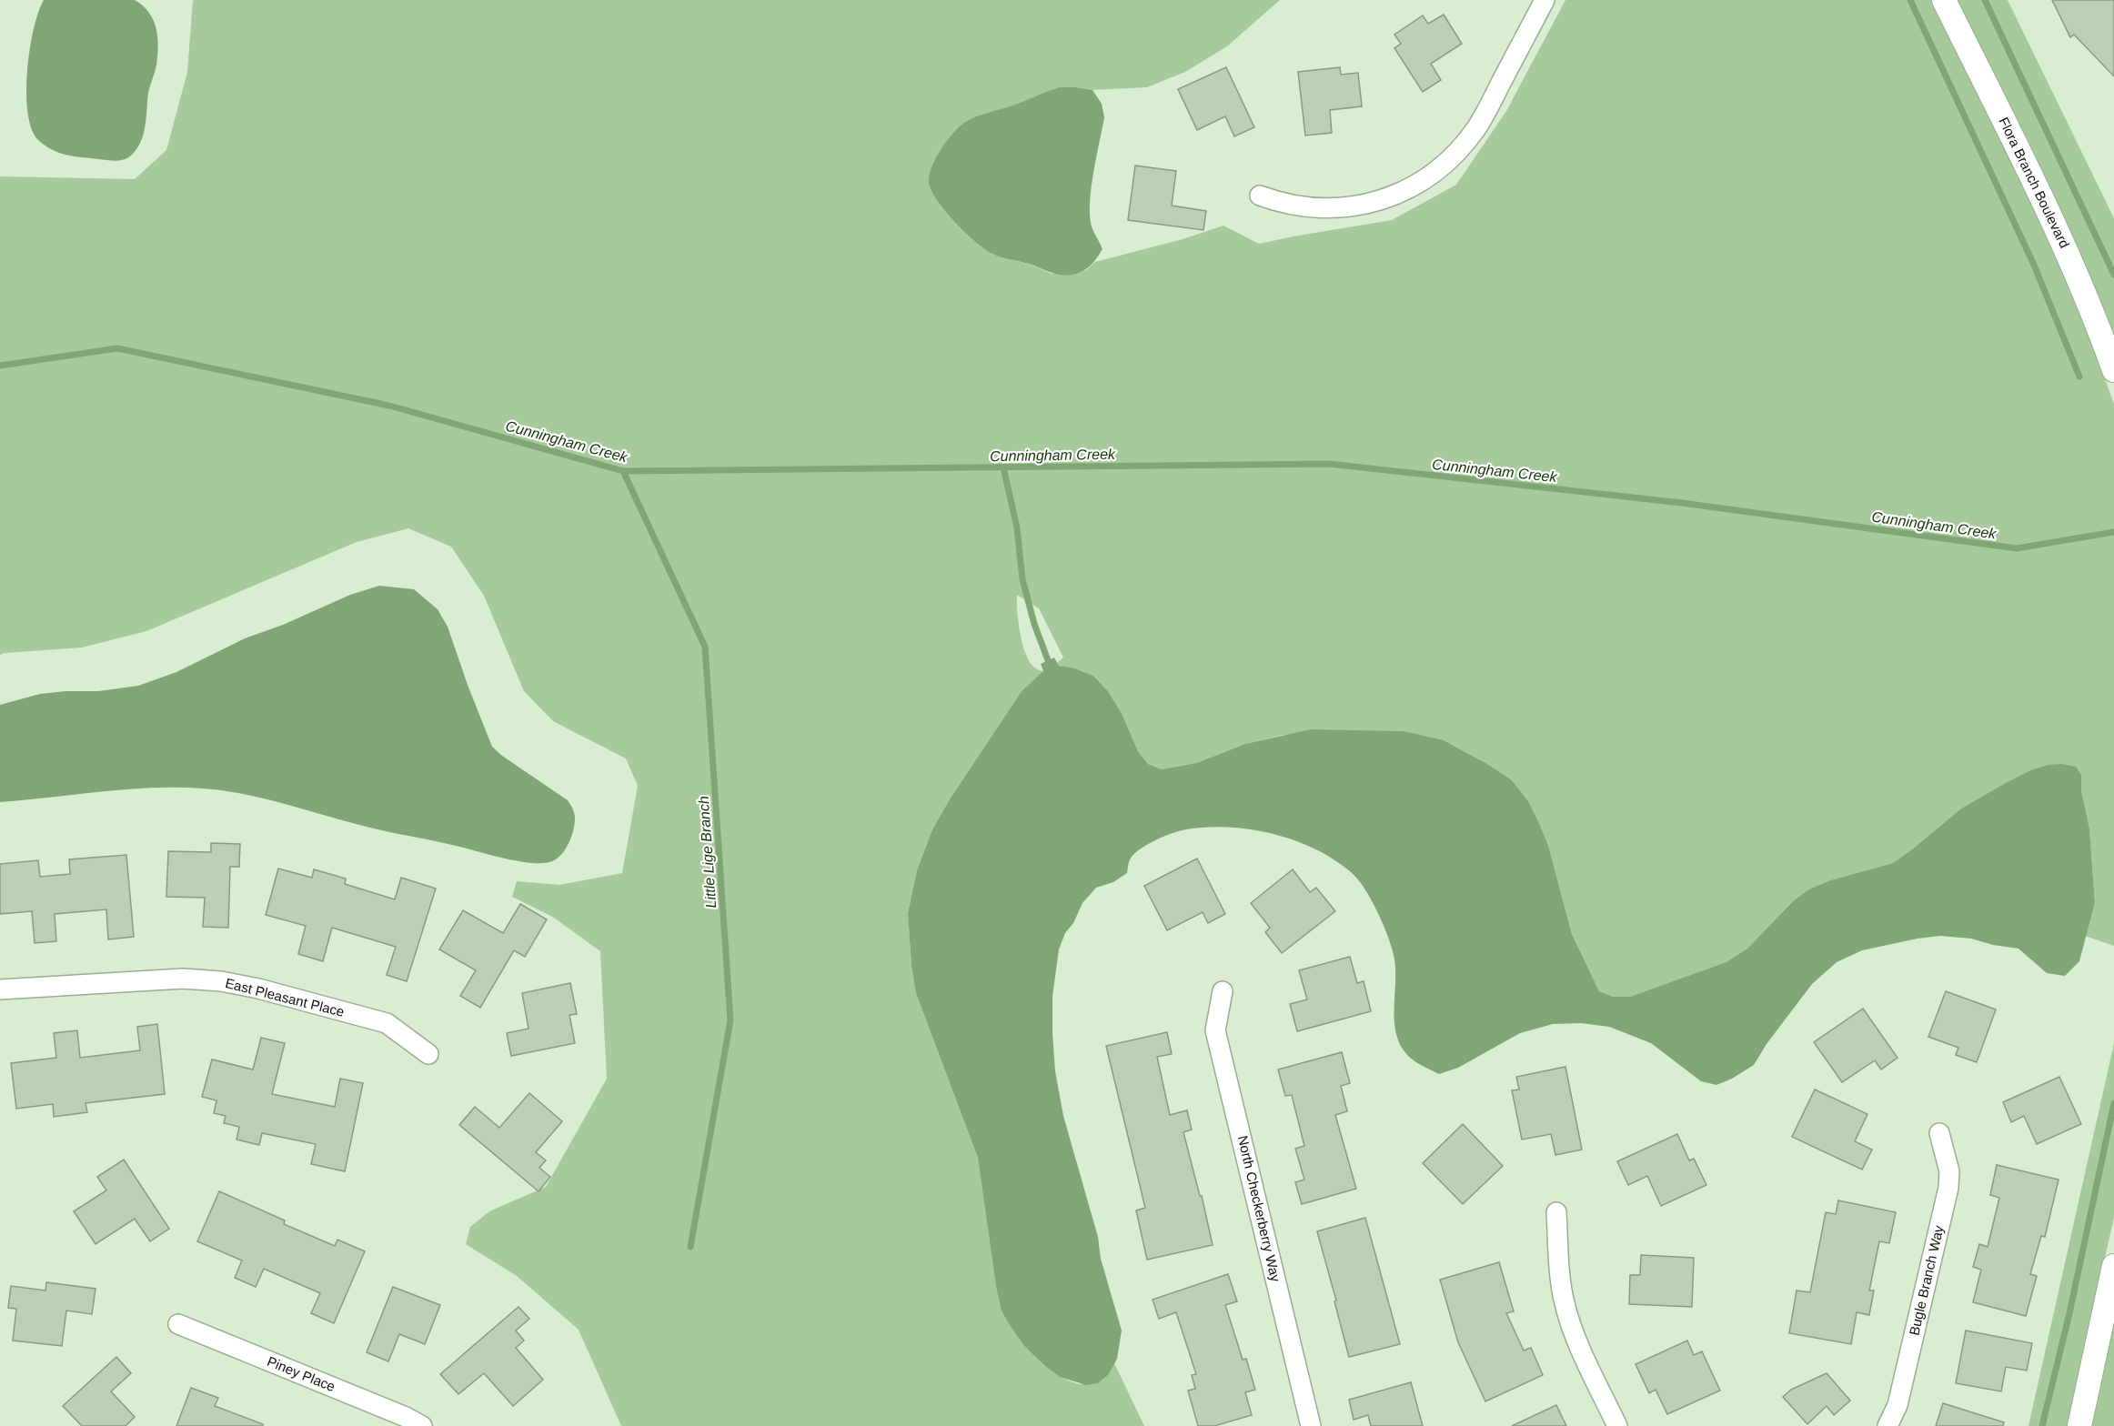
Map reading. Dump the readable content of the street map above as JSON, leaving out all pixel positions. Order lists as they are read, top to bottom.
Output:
{
  "streets": {
    "street": [
      "Flora Branch Boulevard",
      "East Pleasant Place",
      "North Checkerberry Way",
      "Bugle Branch Way",
      "Piney Place"
    ]
  },
  "water": ["Cunningham Creek", "Little Lige Branch"]
}
